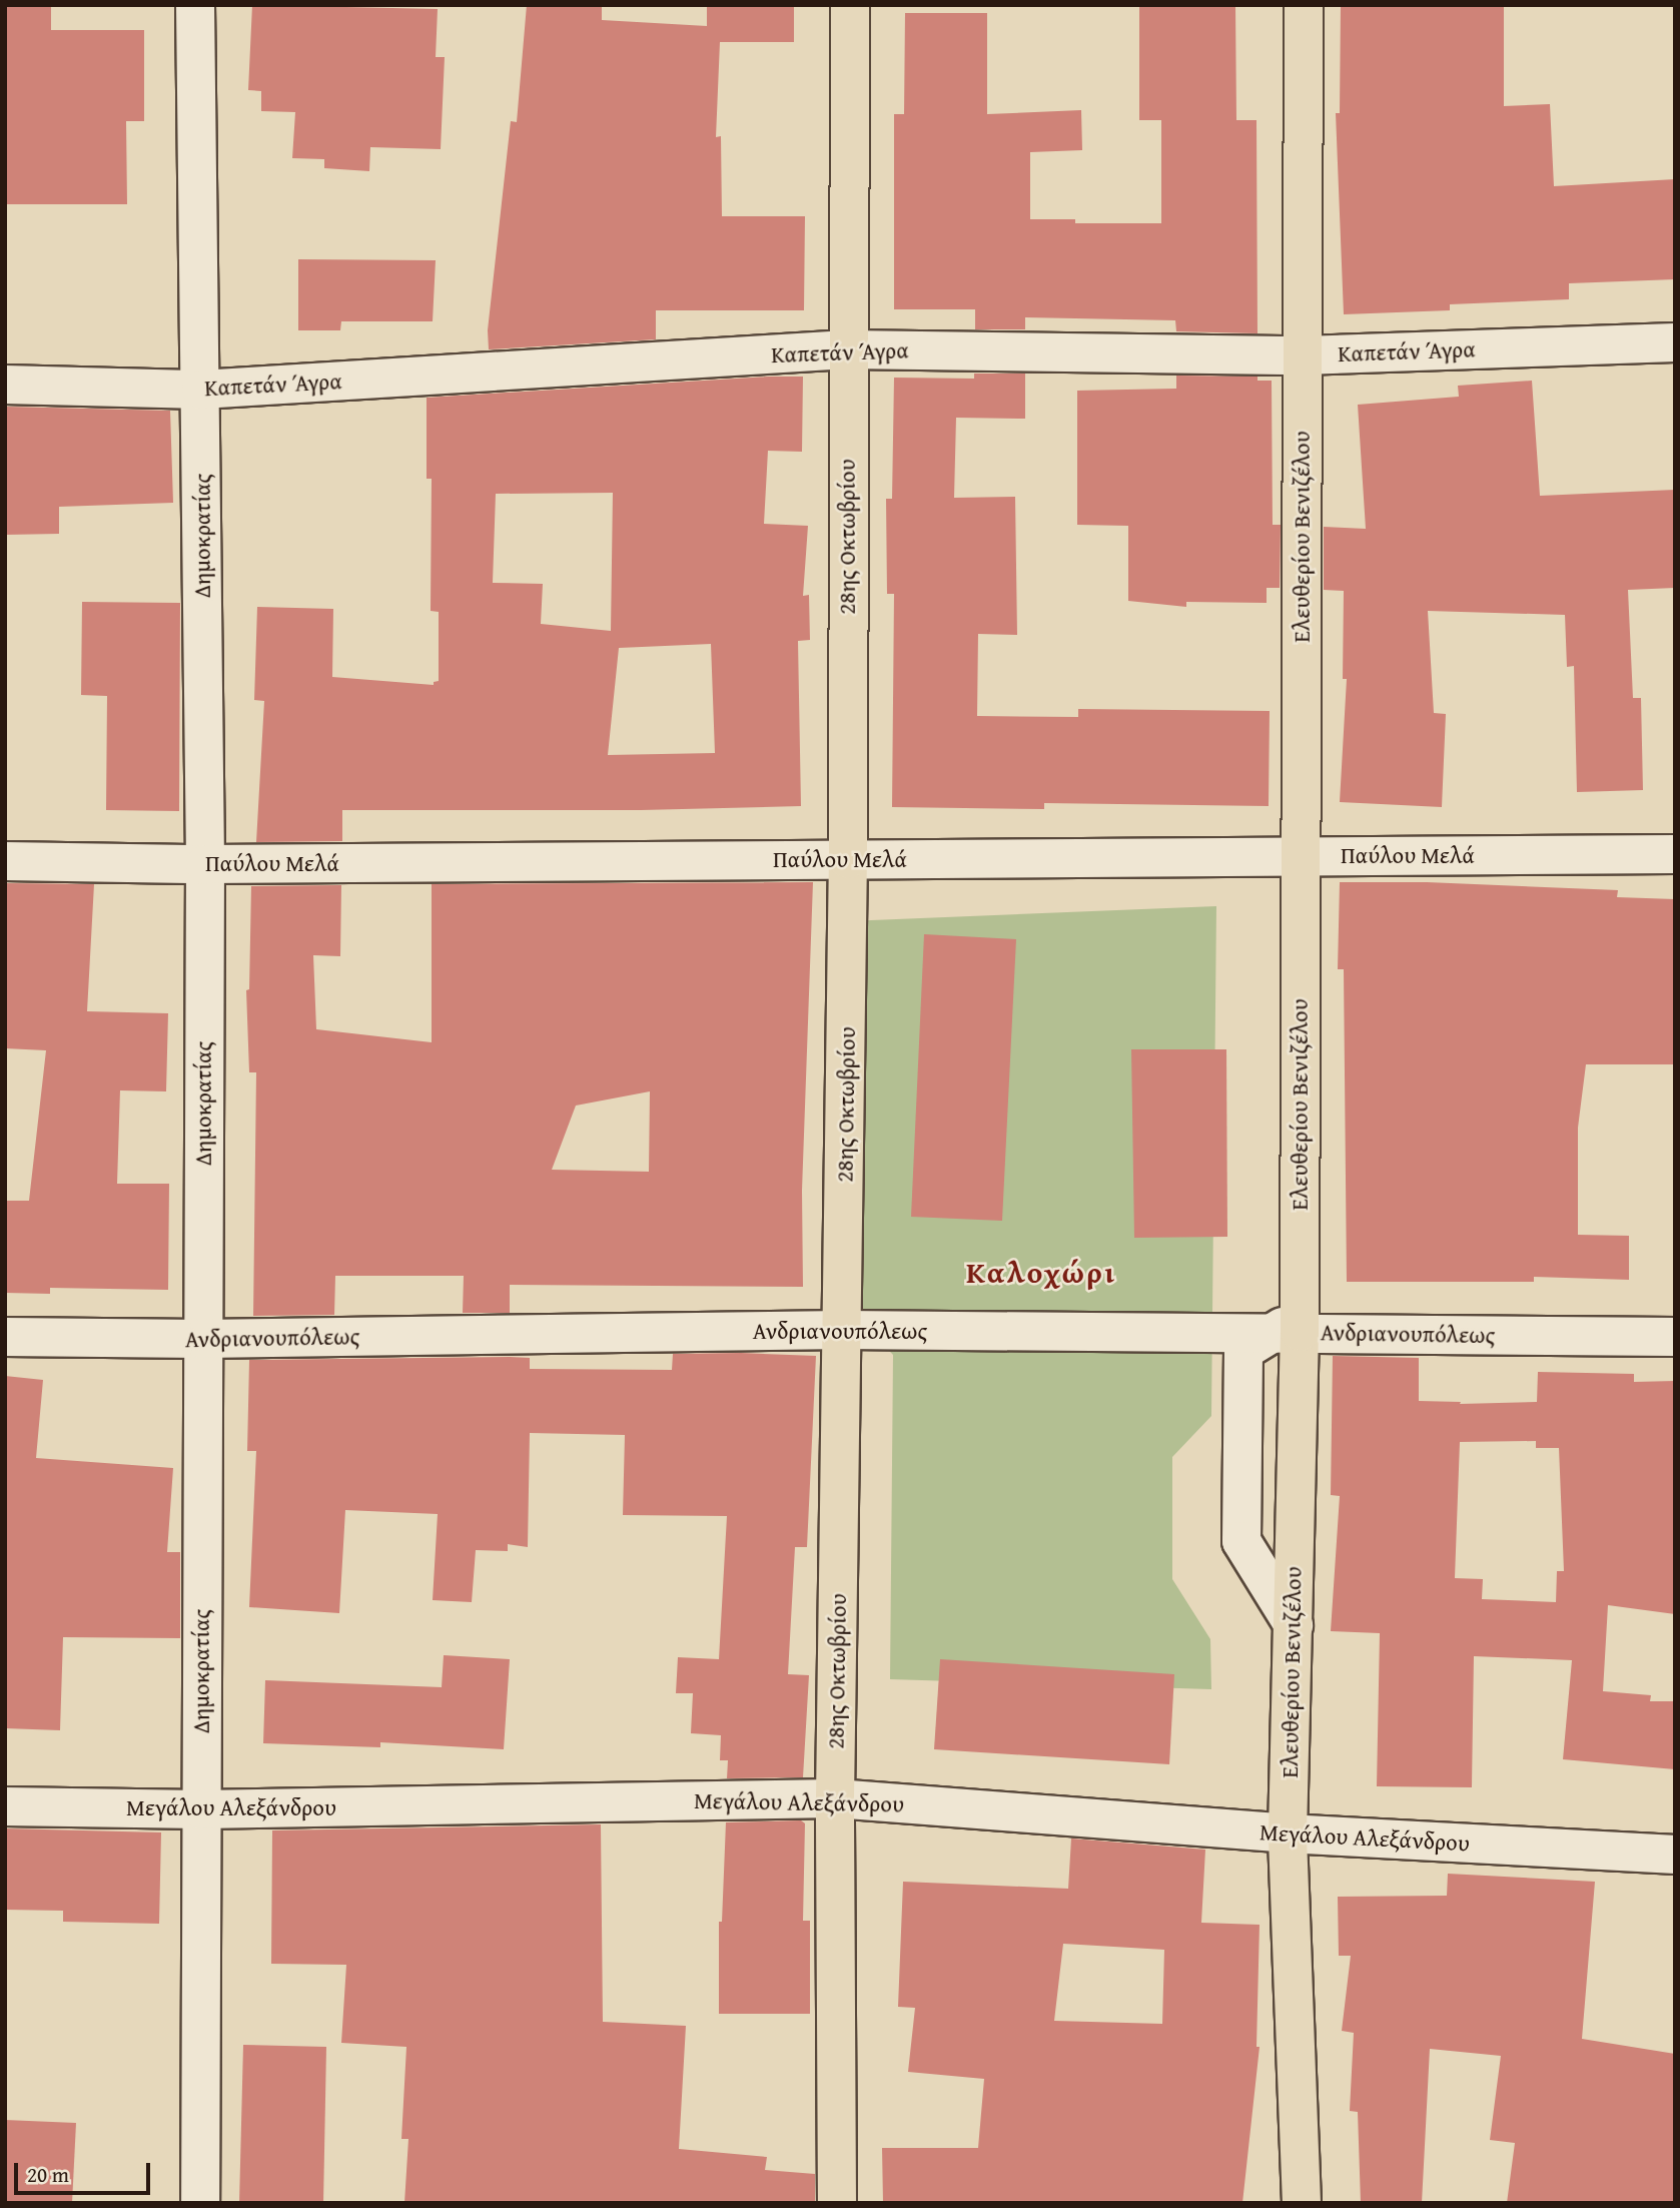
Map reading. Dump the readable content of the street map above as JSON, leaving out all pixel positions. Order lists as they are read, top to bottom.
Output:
{
  "streets": {
    "main road": ["28ης Οκτωβρίου", "Ελευθερίου Βενιζέλου"],
    "street": [
      "Καπετάν Άγρα",
      "Δημοκρατίας",
      "Παύλου Μελά",
      "Ανδριανουπόλεως",
      "Μεγάλου Αλεξάνδρου"
    ]
  },
  "crossings": [
    ["Καπετάν Άγρα", "Δημοκρατίας"],
    ["Καπετάν Άγρα", "28ης Οκτωβρίου"],
    ["Καπετάν Άγρα", "Ελευθερίου Βενιζέλου"],
    ["Δημοκρατίας", "Παύλου Μελά"],
    ["Δημοκρατίας", "Ανδριανουπόλεως"],
    ["Δημοκρατίας", "Μεγάλου Αλεξάνδρου"],
    ["28ης Οκτωβρίου", "Παύλου Μελά"],
    ["28ης Οκτωβρίου", "Ανδριανουπόλεως"],
    ["28ης Οκτωβρίου", "Μεγάλου Αλεξάνδρου"],
    ["Ελευθερίου Βενιζέλου", "Παύλου Μελά"],
    ["Ελευθερίου Βενιζέλου", "Ανδριανουπόλεως"],
    ["Ελευθερίου Βενιζέλου", "Μεγάλου Αλεξάνδρου"]
  ],
  "districts": ["Καλοχώρι"],
  "scale_bar": "20 m"
}
